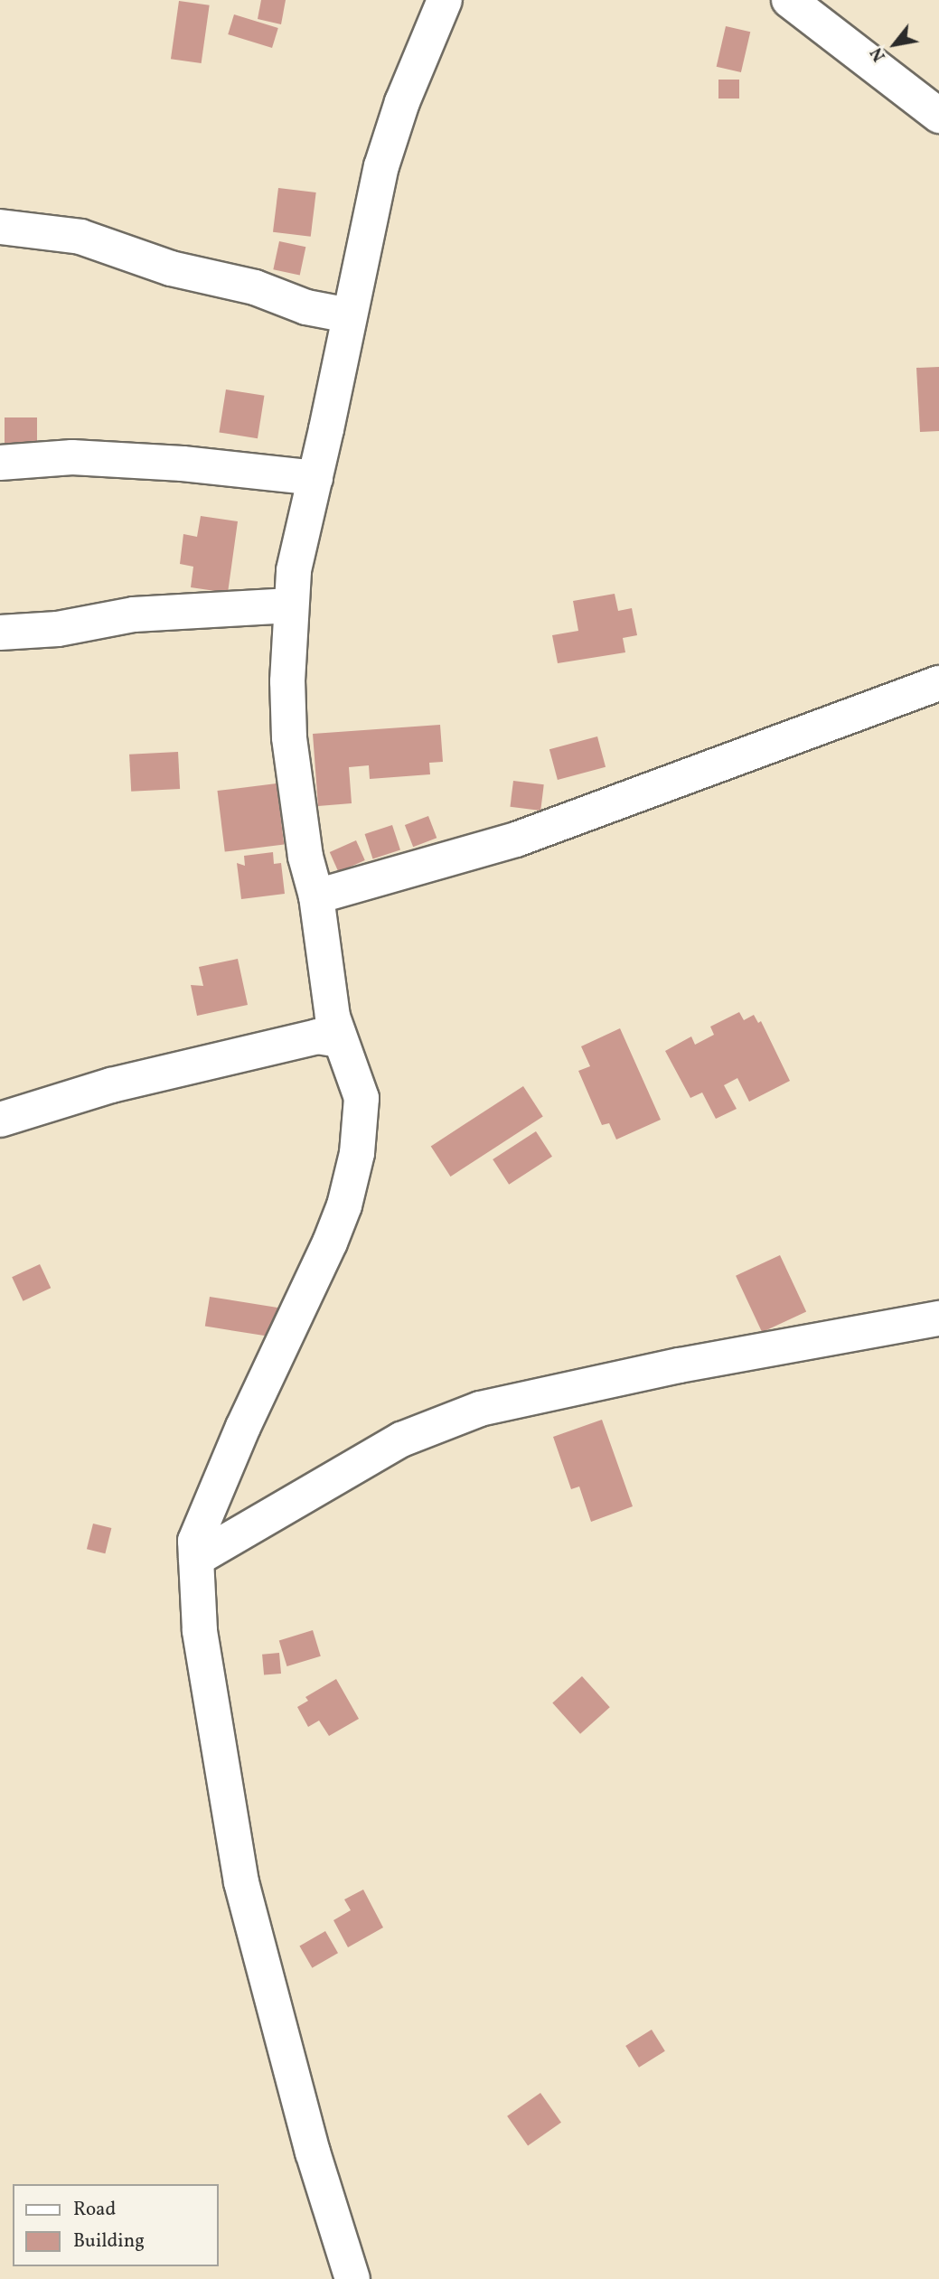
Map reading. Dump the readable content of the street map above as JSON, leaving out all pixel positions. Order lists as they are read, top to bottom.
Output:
{
  "legend": ["Road", "Building"],
  "north": "bottom left"
}
